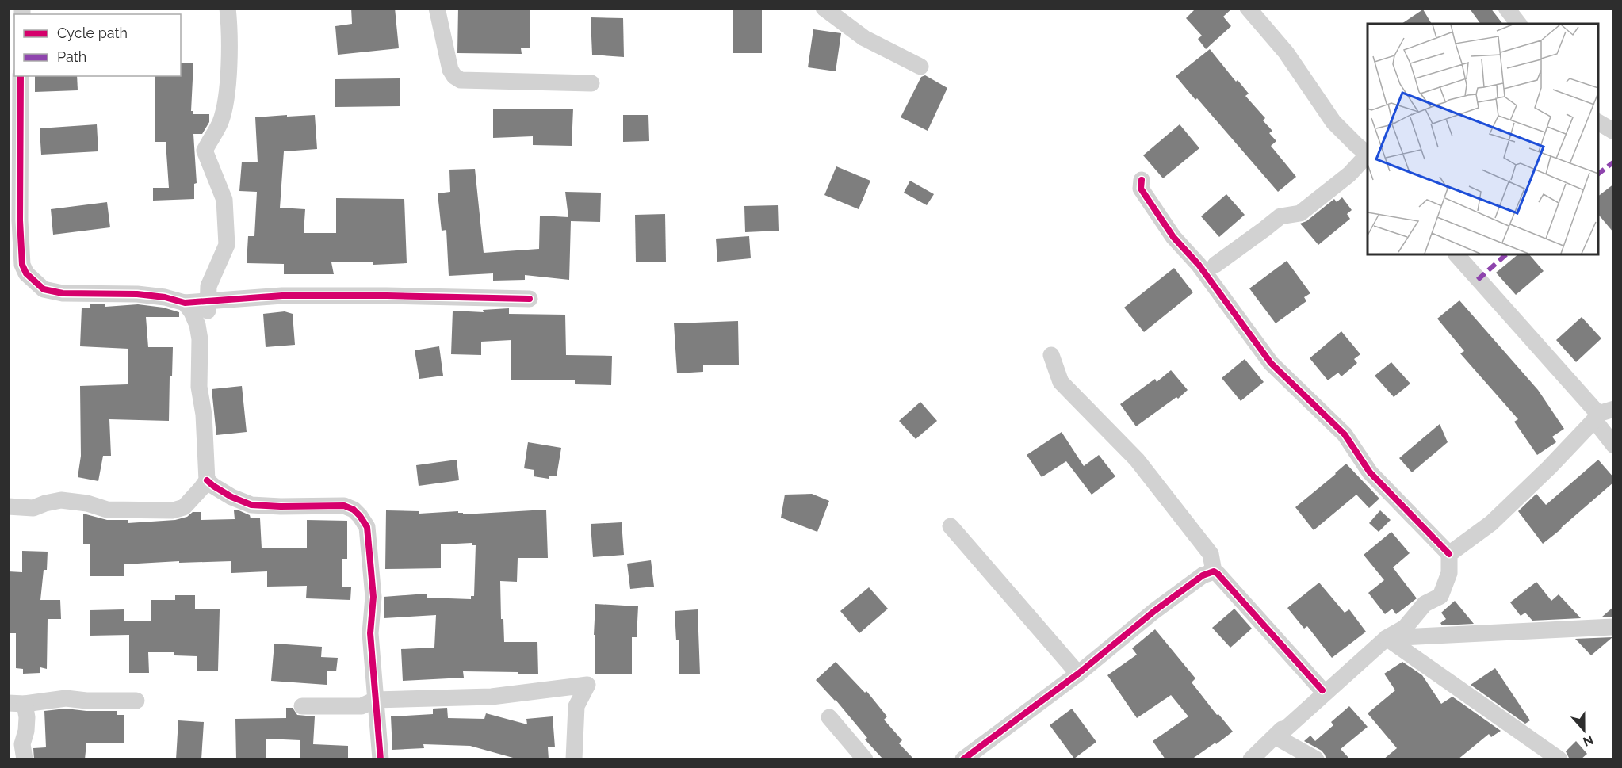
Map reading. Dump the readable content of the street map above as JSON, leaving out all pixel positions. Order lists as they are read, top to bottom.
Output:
{
  "legend": ["Cycle path", "Path"],
  "north": "bottom"
}
